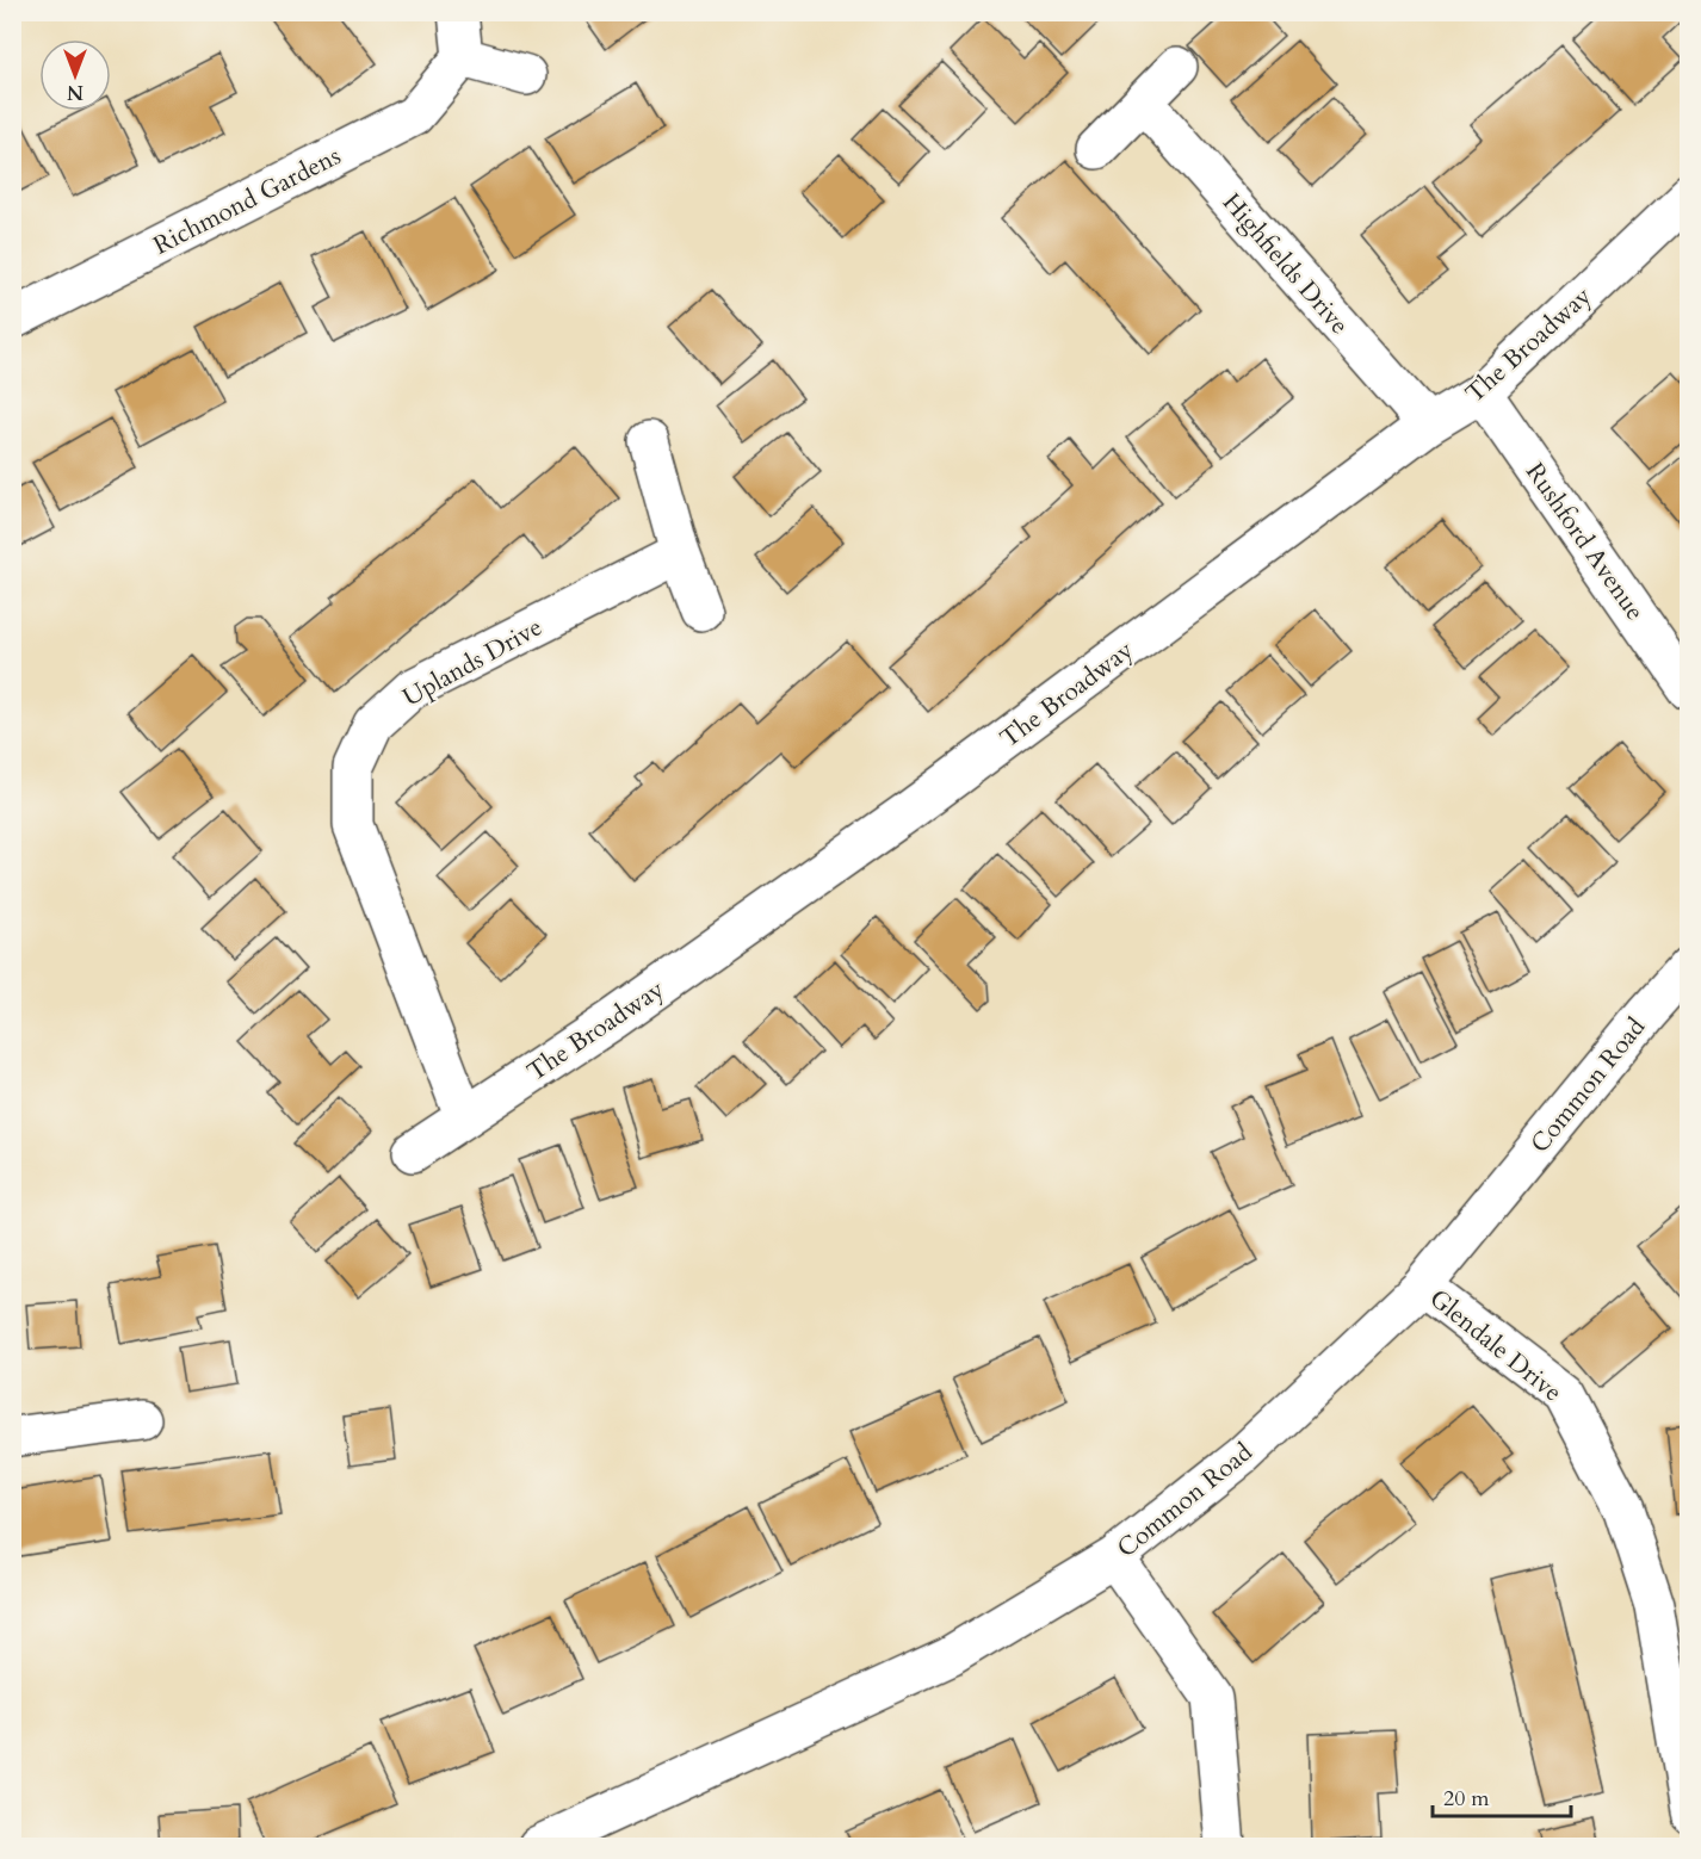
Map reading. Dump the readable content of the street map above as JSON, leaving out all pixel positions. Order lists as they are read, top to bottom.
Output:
{
  "streets": {
    "street": [
      "Richmond Gardens",
      "Highfields Drive",
      "The Broadway",
      "Rushford Avenue",
      "Uplands Drive",
      "Common Road",
      "Glendale Drive"
    ]
  },
  "crossings": [
    ["Highfields Drive", "The Broadway"],
    ["The Broadway", "Rushford Avenue"],
    ["The Broadway", "Uplands Drive"],
    ["Common Road", "Glendale Drive"]
  ],
  "scale_bar": "20 m",
  "north": "bottom"
}
